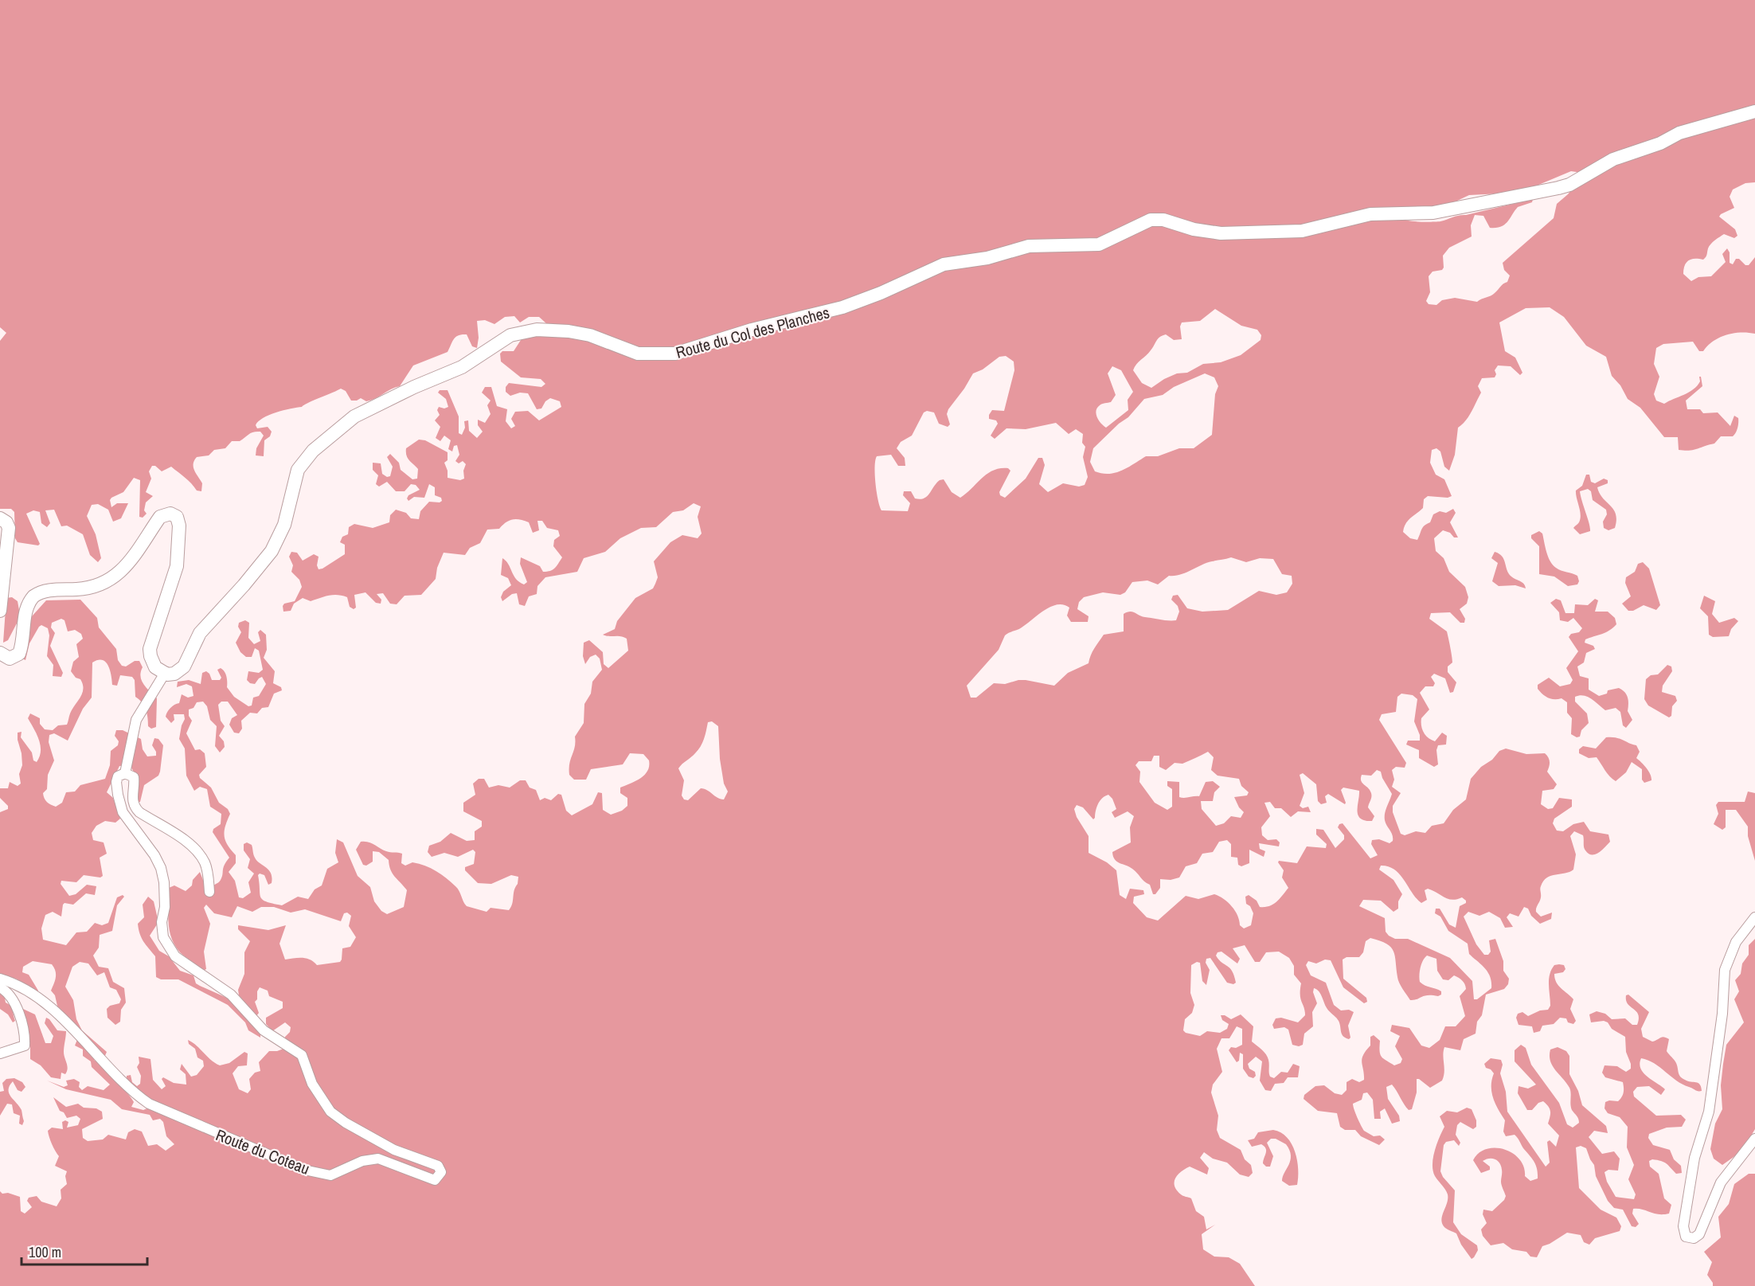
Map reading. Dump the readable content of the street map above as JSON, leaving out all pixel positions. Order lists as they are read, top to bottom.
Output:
{
  "streets": {
    "street": ["Route du Col des Planches", "Route du Coteau"]
  },
  "crossings": [
    ["Route du Col des Planches", "Route du Coteau"]
  ],
  "scale_bar": "100 m"
}
